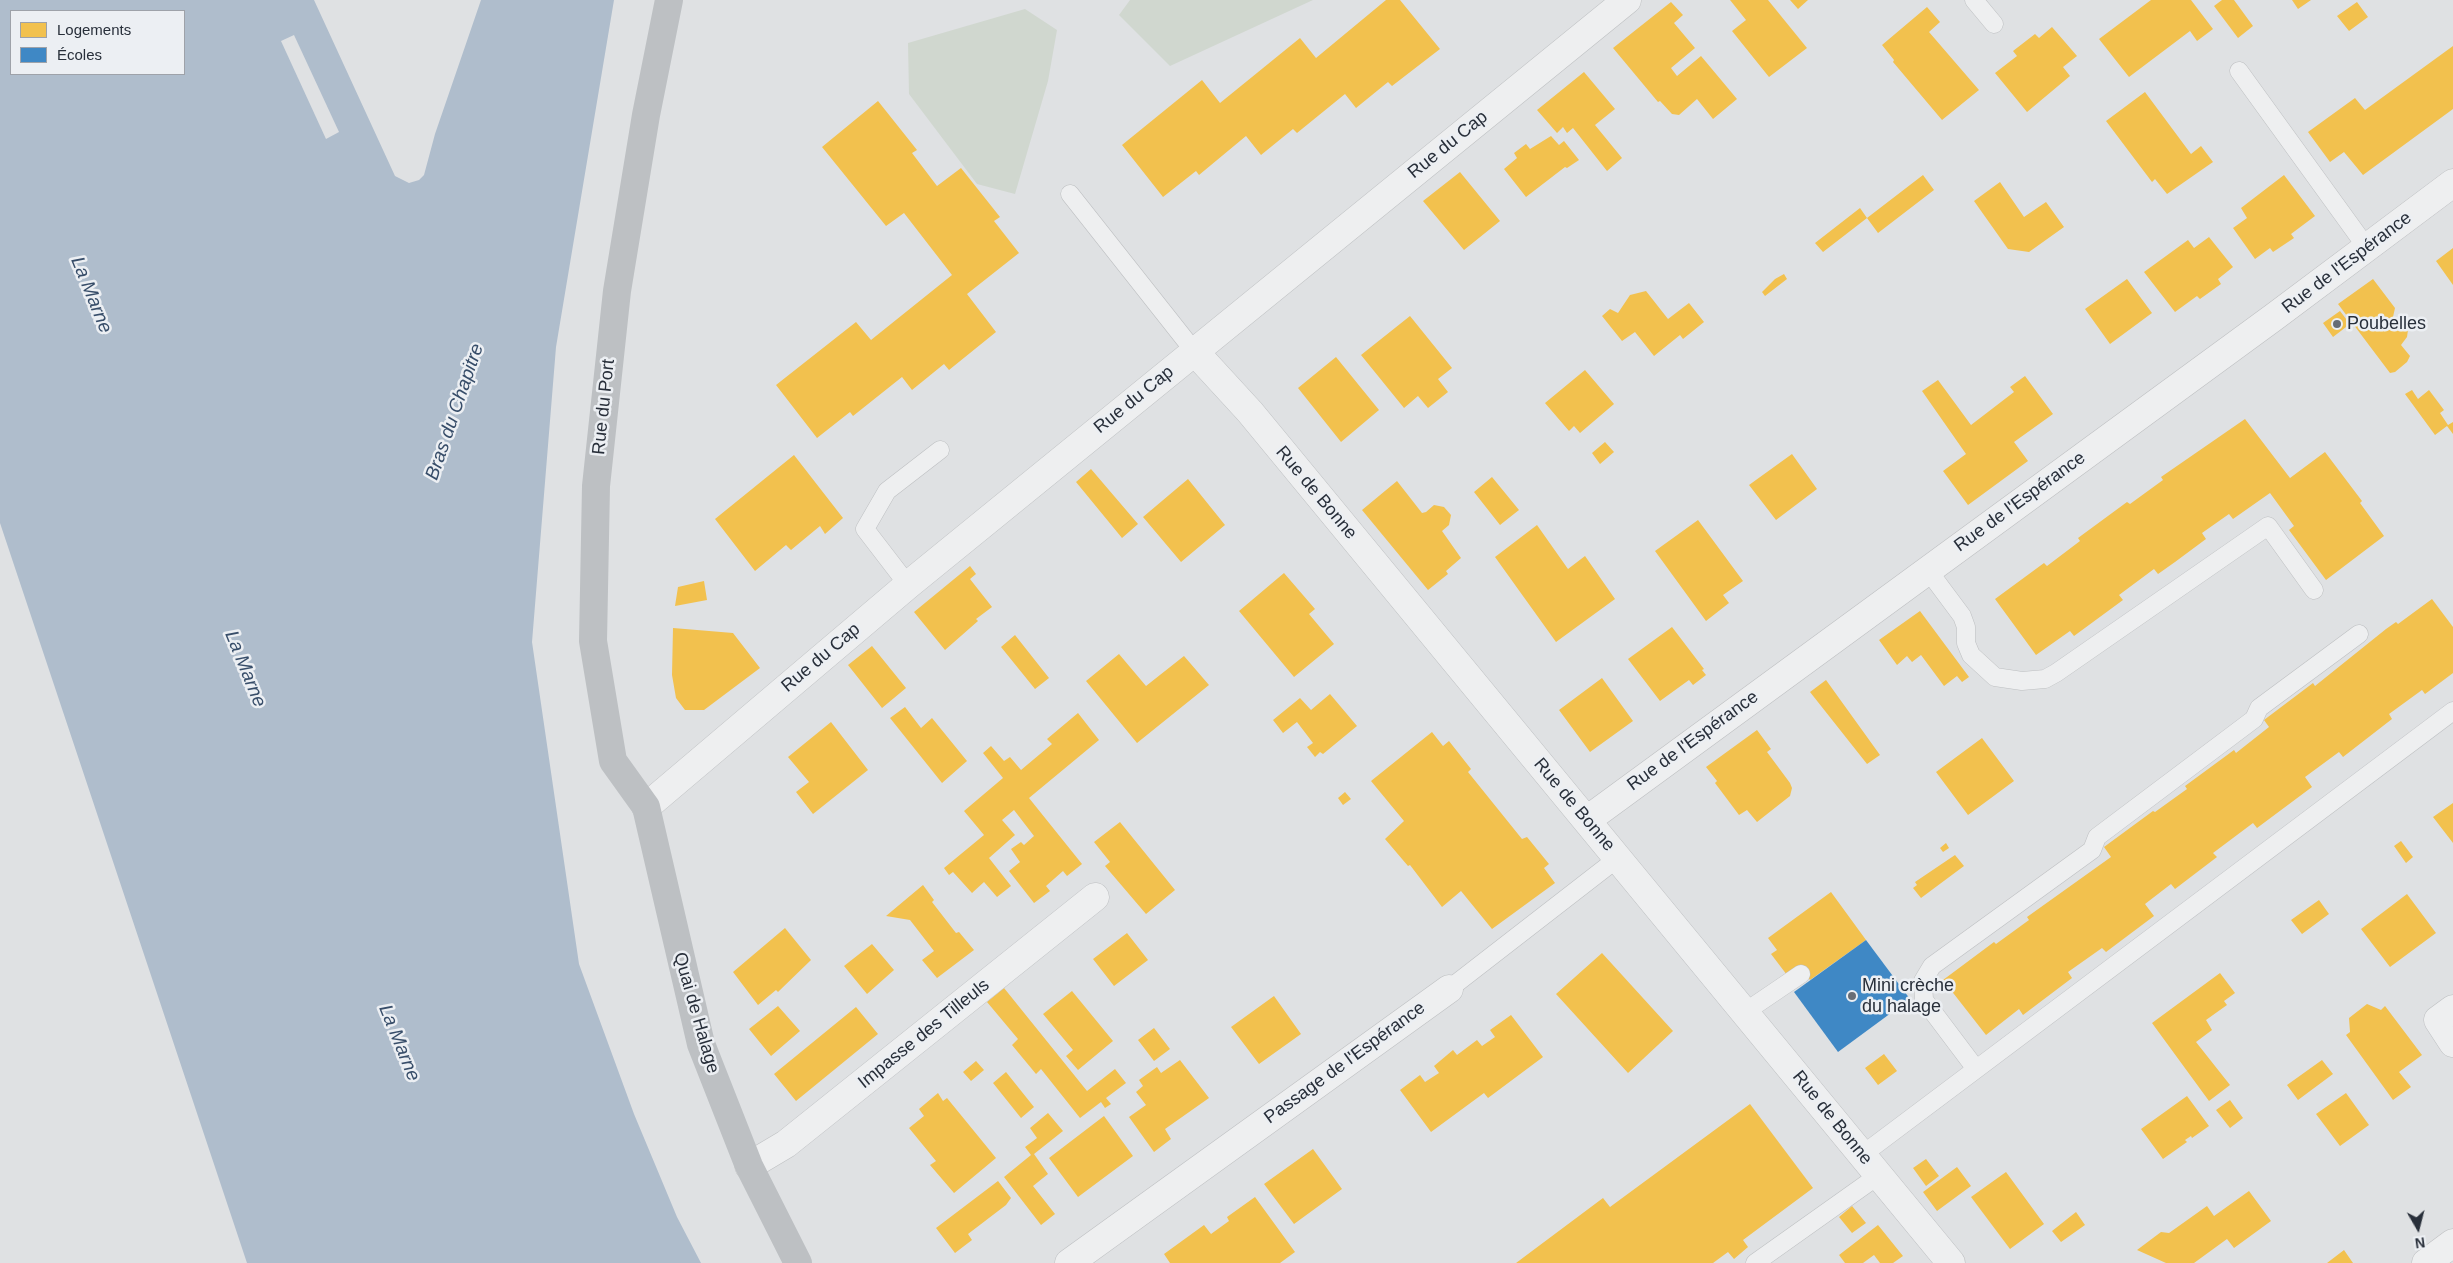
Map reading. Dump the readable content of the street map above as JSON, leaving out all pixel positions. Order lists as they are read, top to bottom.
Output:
{
  "streets": {
    "street": [
      "Rue du Cap",
      "Rue de l'Espérance",
      "Rue du Port",
      "Rue de Bonne",
      "Quai de Halage",
      "Impasse des Tilleuls",
      "Passage de l'Espérance"
    ]
  },
  "crossings": [
    ["Rue du Cap", "Rue du Port"],
    ["Rue du Cap", "Rue de Bonne"],
    ["Rue du Cap", "Quai de Halage"],
    ["Rue de l'Espérance", "Rue de Bonne"],
    ["Rue du Port", "Quai de Halage"],
    ["Rue de Bonne", "Passage de l'Espérance"],
    ["Quai de Halage", "Impasse des Tilleuls"]
  ],
  "water": ["La Marne", "Bras du Chapitre"],
  "places": ["Poubelles", "Mini crèche du halage"],
  "legend": ["Logements", "Écoles"],
  "north": "bottom"
}
